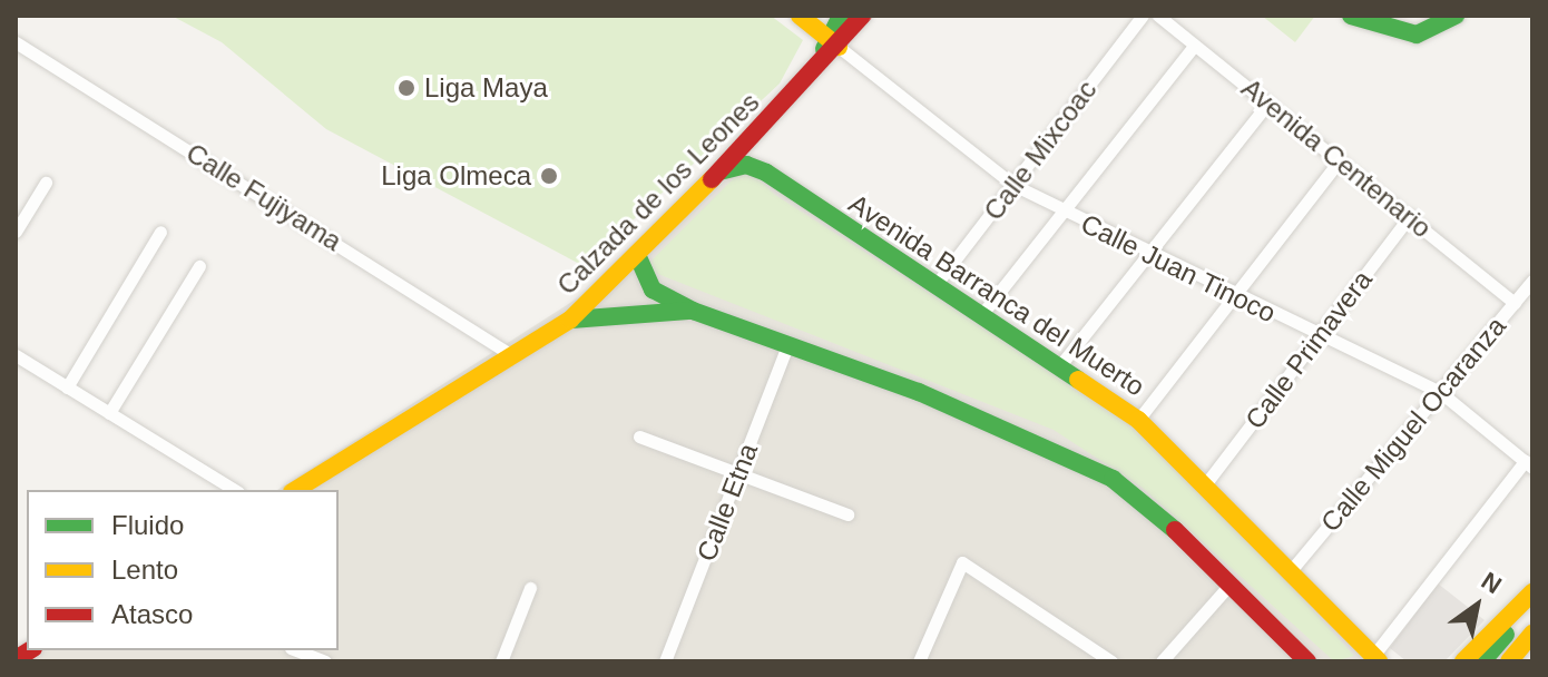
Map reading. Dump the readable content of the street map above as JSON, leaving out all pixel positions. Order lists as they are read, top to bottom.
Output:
{
  "streets": {
    "main road": ["Calzada de los Leones", "Avenida Barranca del Muerto"],
    "street": [
      "Calle Mixcoac",
      "Avenida Centenario",
      "Calle Fujiyama",
      "Calle Juan Tinoco",
      "Calle Primavera",
      "Calle Miguel Ocaranza",
      "Calle Etna"
    ]
  },
  "crossings": [
    ["Calle Mixcoac", "Calle Juan Tinoco"],
    ["Calle Mixcoac", "Avenida Barranca del Muerto"],
    ["Avenida Centenario", "Calle Primavera"],
    ["Avenida Centenario", "Calle Miguel Ocaranza"],
    ["Calzada de los Leones", "Calle Fujiyama"],
    ["Calzada de los Leones", "Calle Juan Tinoco"],
    ["Calle Juan Tinoco", "Calle Primavera"],
    ["Calle Juan Tinoco", "Calle Miguel Ocaranza"],
    ["Avenida Barranca del Muerto", "Calle Primavera"],
    ["Avenida Barranca del Muerto", "Calle Miguel Ocaranza"]
  ],
  "places": ["Liga Maya", "Liga Olmeca"],
  "legend": ["Fluido", "Lento", "Atasco"],
  "north": "top right"
}
